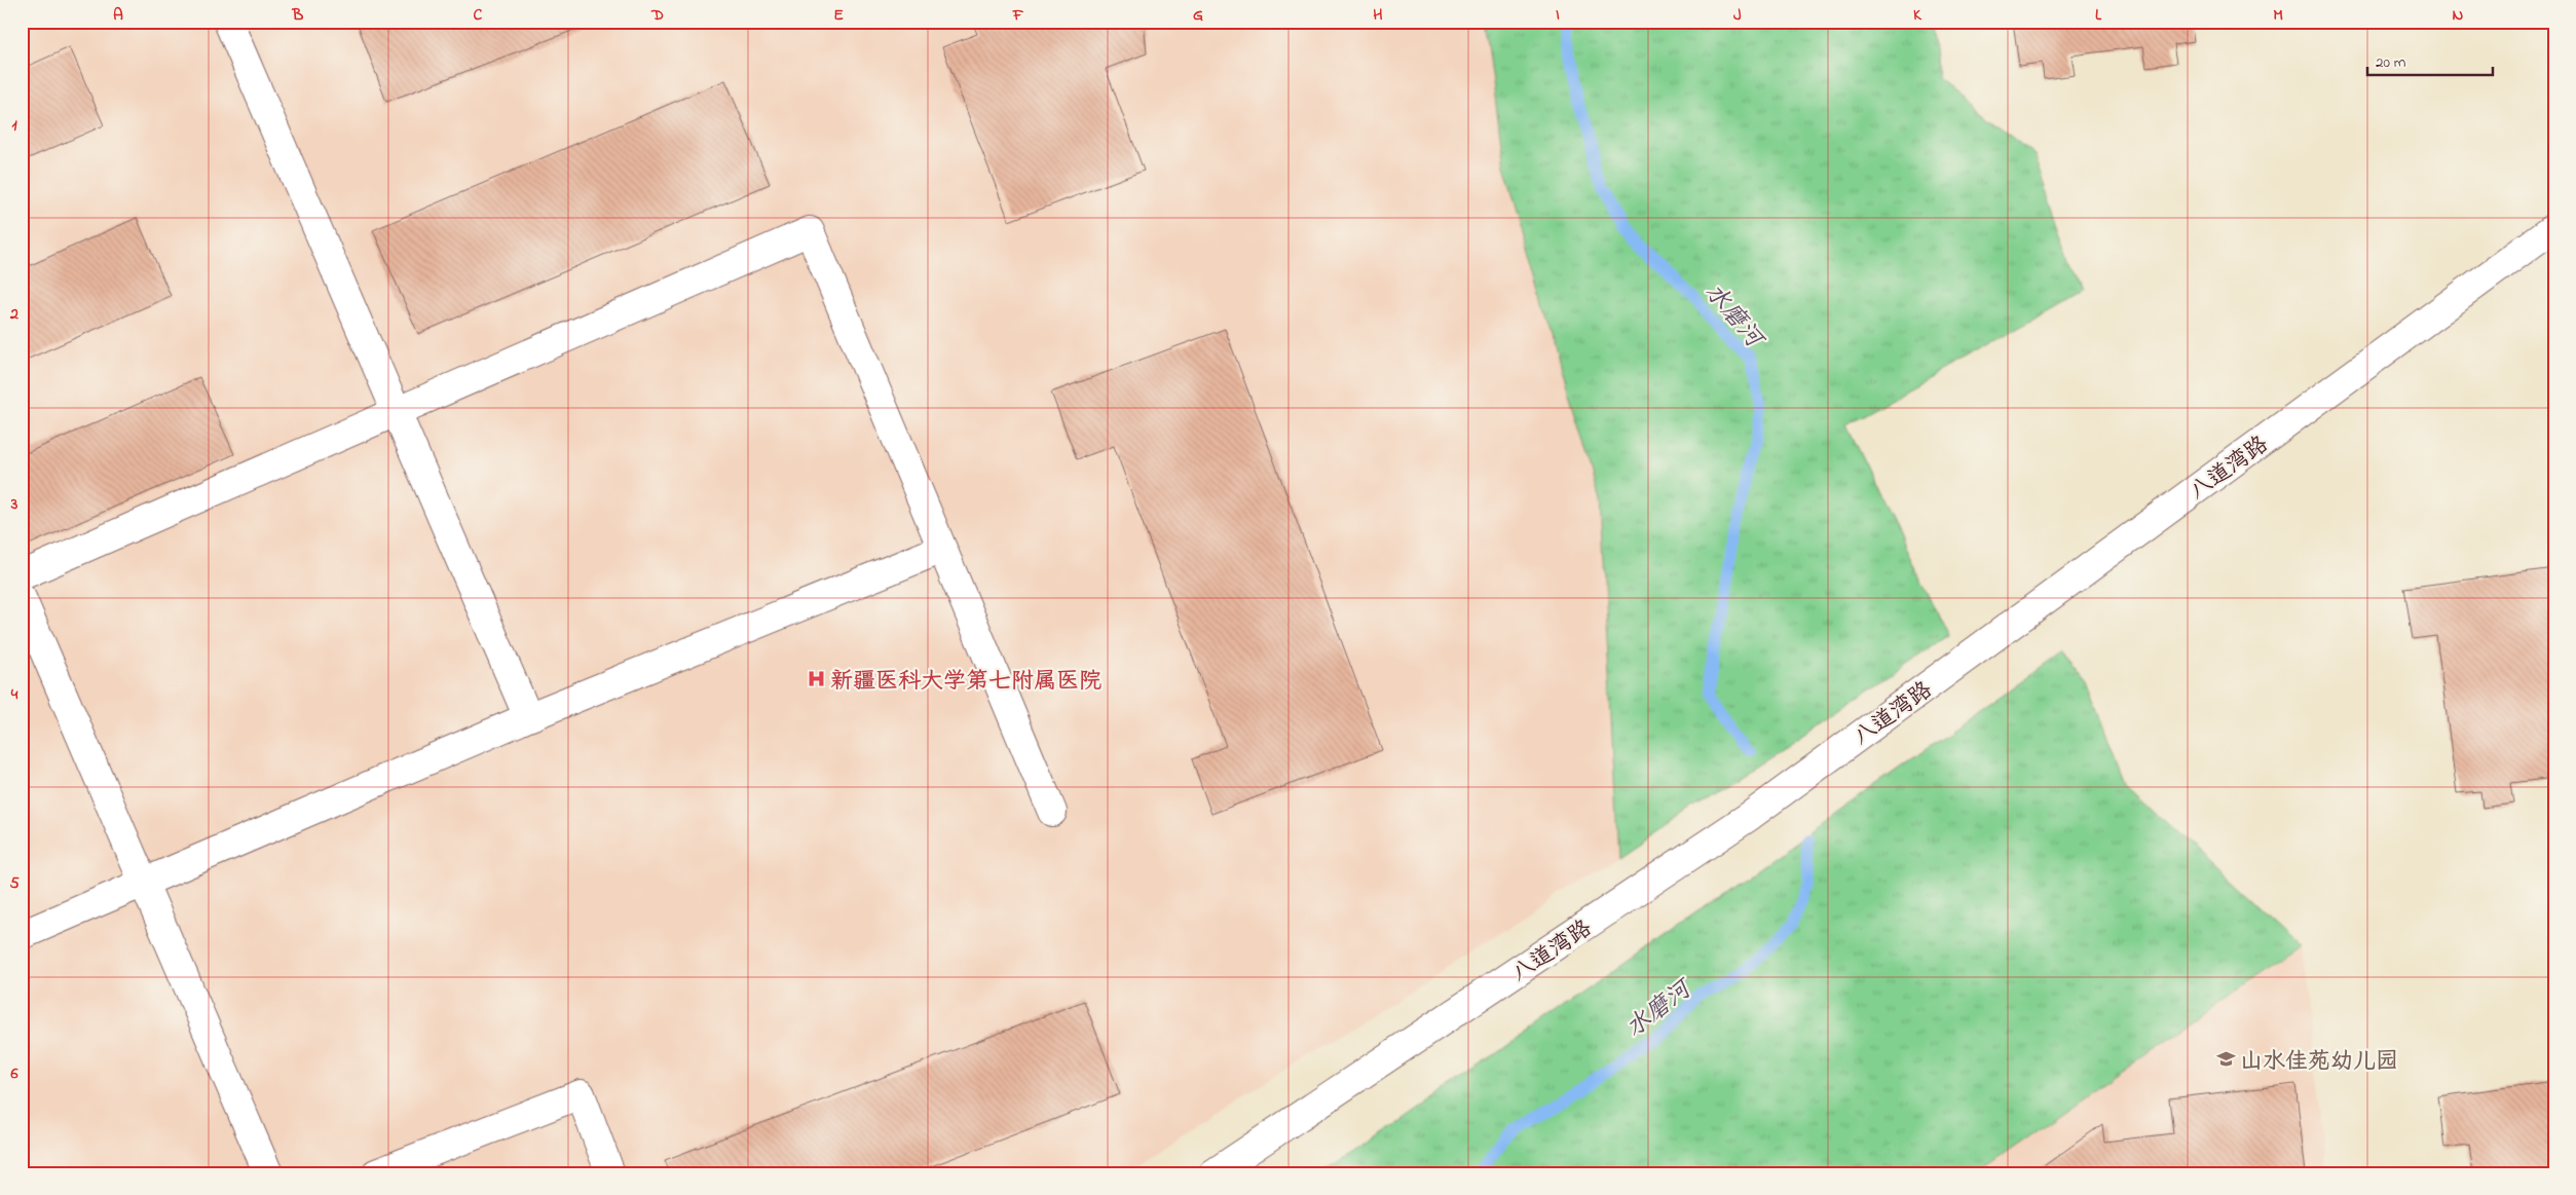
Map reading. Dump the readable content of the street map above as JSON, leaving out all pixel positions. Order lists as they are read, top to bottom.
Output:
{
  "streets": {
    "street": ["八道湾路"]
  },
  "water": ["水磨河"],
  "places": {
    "hospital": ["新疆医科大学第七附属医院"],
    "school or university": ["山水佳苑幼儿园"]
  },
  "scale_bar": "20 m",
  "grid": {
    "columns": [
      "A",
      "B",
      "C",
      "D",
      "E",
      "F",
      "G",
      "H",
      "I",
      "J",
      "K",
      "L",
      "M",
      "N"
    ],
    "rows": [
      "1",
      "2",
      "3",
      "4",
      "5",
      "6"
    ]
  }
}
